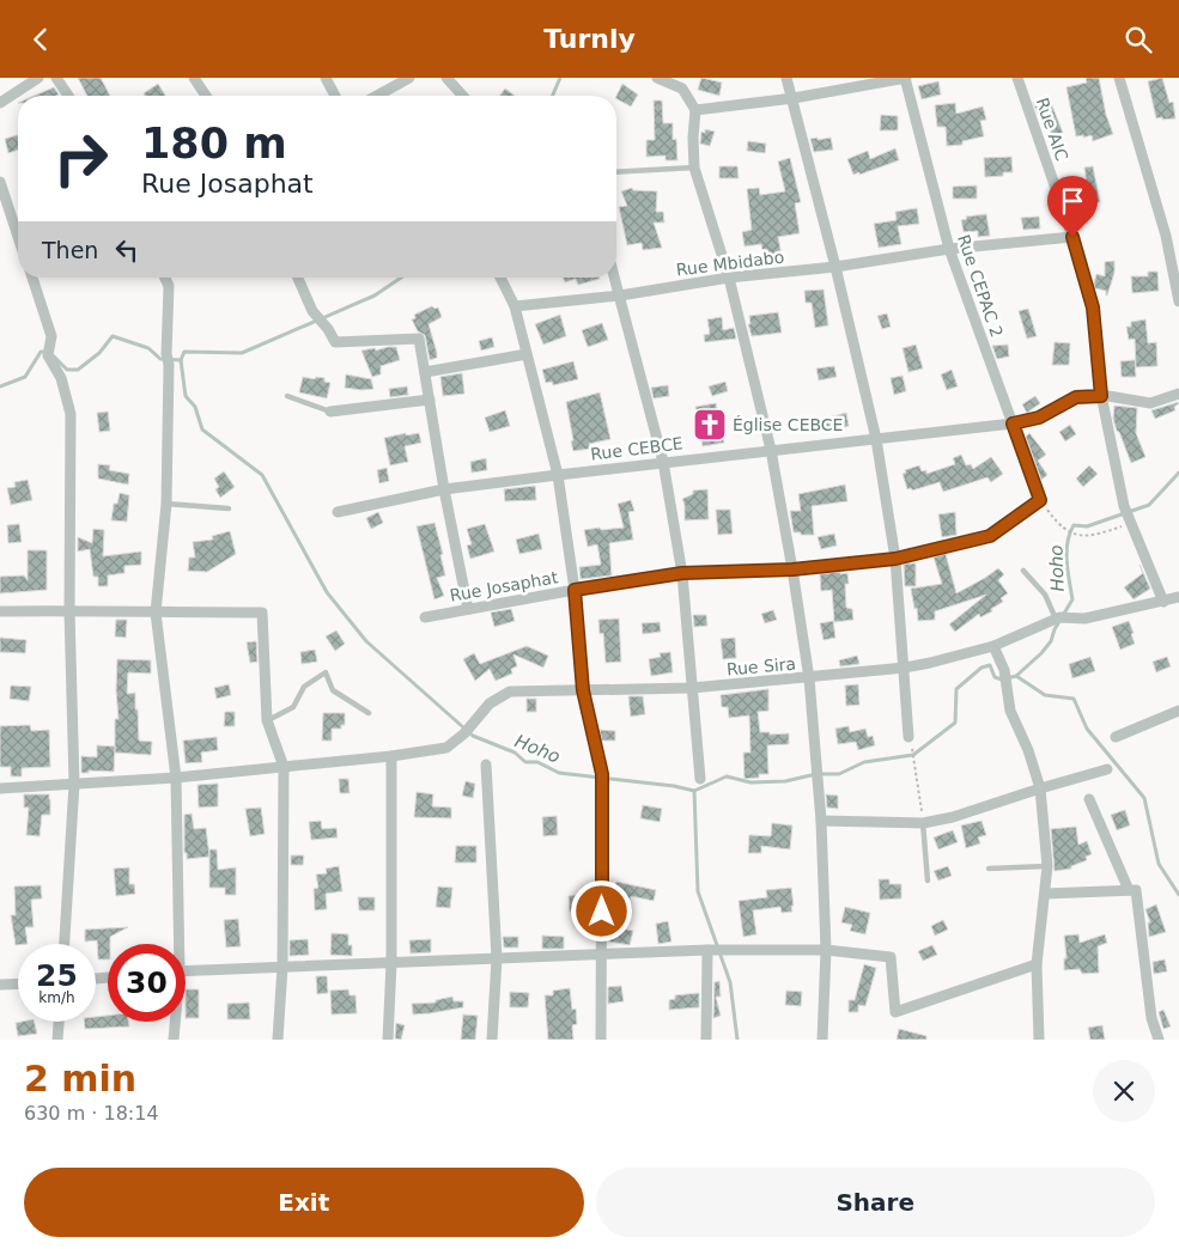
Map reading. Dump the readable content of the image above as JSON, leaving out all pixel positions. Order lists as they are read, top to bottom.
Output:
{
  "streets": {
    "street": [
      "Rue AIC",
      "Rue Mbidabo",
      "Rue CEPAC 2",
      "Rue CEBCE",
      "Rue Josaphat",
      "Rue Sira"
    ]
  },
  "crossings": [
    ["Rue AIC", "Rue Mbidabo"],
    ["Rue AIC", "Rue CEBCE"],
    ["Rue AIC", "Rue Sira"],
    ["Rue Mbidabo", "Rue CEPAC 2"],
    ["Rue CEPAC 2", "Rue CEBCE"],
    ["Rue CEPAC 2", "Rue Josaphat"]
  ],
  "water": ["Hoho"],
  "places": {
    "church": ["Église CEBCE"]
  },
  "page": {
    "header": "Turnly",
    "turn": ["180 m", "Rue Josaphat"],
    "then": "Then",
    "speed": "25 km/h",
    "limit": "30",
    "heading": ["2 min", "630 m · 18:14"],
    "buttons": ["Exit", "Share"]
  }
}
